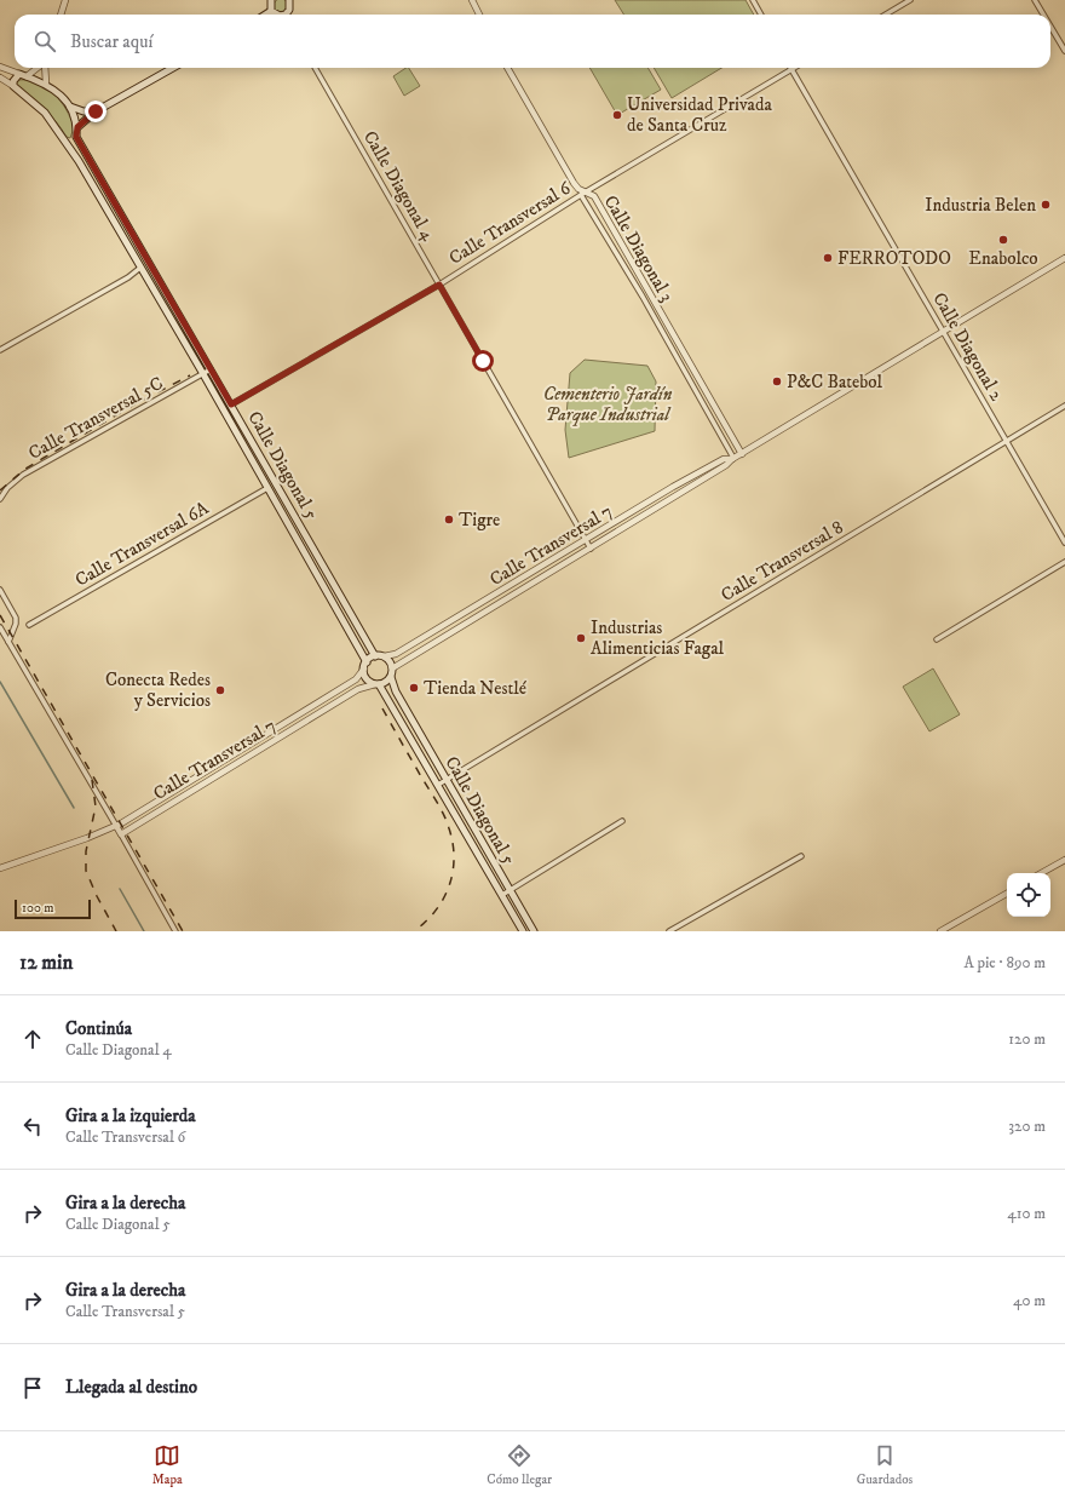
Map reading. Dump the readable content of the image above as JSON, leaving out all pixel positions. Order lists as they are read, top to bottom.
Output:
{
  "streets": {
    "main road": ["Calle Diagonal 5"],
    "street": [
      "Calle Diagonal 4",
      "Calle Transversal 6",
      "Calle Diagonal 3",
      "Calle Diagonal 2",
      "Calle Transversal 5C",
      "Calle Transversal 6A",
      "Calle Transversal 7",
      "Calle Transversal 8"
    ]
  },
  "crossings": [
    ["Calle Diagonal 4", "Calle Transversal 6"],
    ["Calle Diagonal 4", "Calle Transversal 7"],
    ["Calle Transversal 6", "Calle Diagonal 3"],
    ["Calle Transversal 6", "Calle Diagonal 2"],
    ["Calle Transversal 6", "Calle Diagonal 5"],
    ["Calle Diagonal 3", "Calle Transversal 7"],
    ["Calle Diagonal 2", "Calle Transversal 7"],
    ["Calle Diagonal 2", "Calle Transversal 8"],
    ["Calle Transversal 5C", "Calle Diagonal 5"],
    ["Calle Diagonal 5", "Calle Transversal 6A"],
    ["Calle Diagonal 5", "Calle Transversal 7"],
    ["Calle Diagonal 5", "Calle Transversal 8"]
  ],
  "parks": ["Cementerio Jardín Parque Industrial"],
  "places": [
    "Universidad Privada de Santa Cruz",
    "Industria Belen",
    "Enabolco",
    "FERROTODO",
    "P&C Batebol",
    "Tigre",
    "Industrias Alimenticias Fagal",
    "Tienda Nestlé",
    "Conecta Redes y Servicios"
  ],
  "scale_bar": "100 m",
  "page": {
    "search": "Buscar aquí",
    "scale": "100 m",
    "heading": ["12 min", "A pie · 890 m"],
    "list": [
      ["Continúa", "Calle Diagonal 4", "120 m"],
      ["Gira a la izquierda", "Calle Transversal 6", "320 m"],
      ["Gira a la derecha", "Calle Diagonal 5", "410 m"],
      ["Gira a la derecha", "Calle Transversal 5", "40 m"],
      "Llegada al destino"
    ],
    "nav": ["Mapa", "Cómo llegar", "Guardados"]
  }
}
